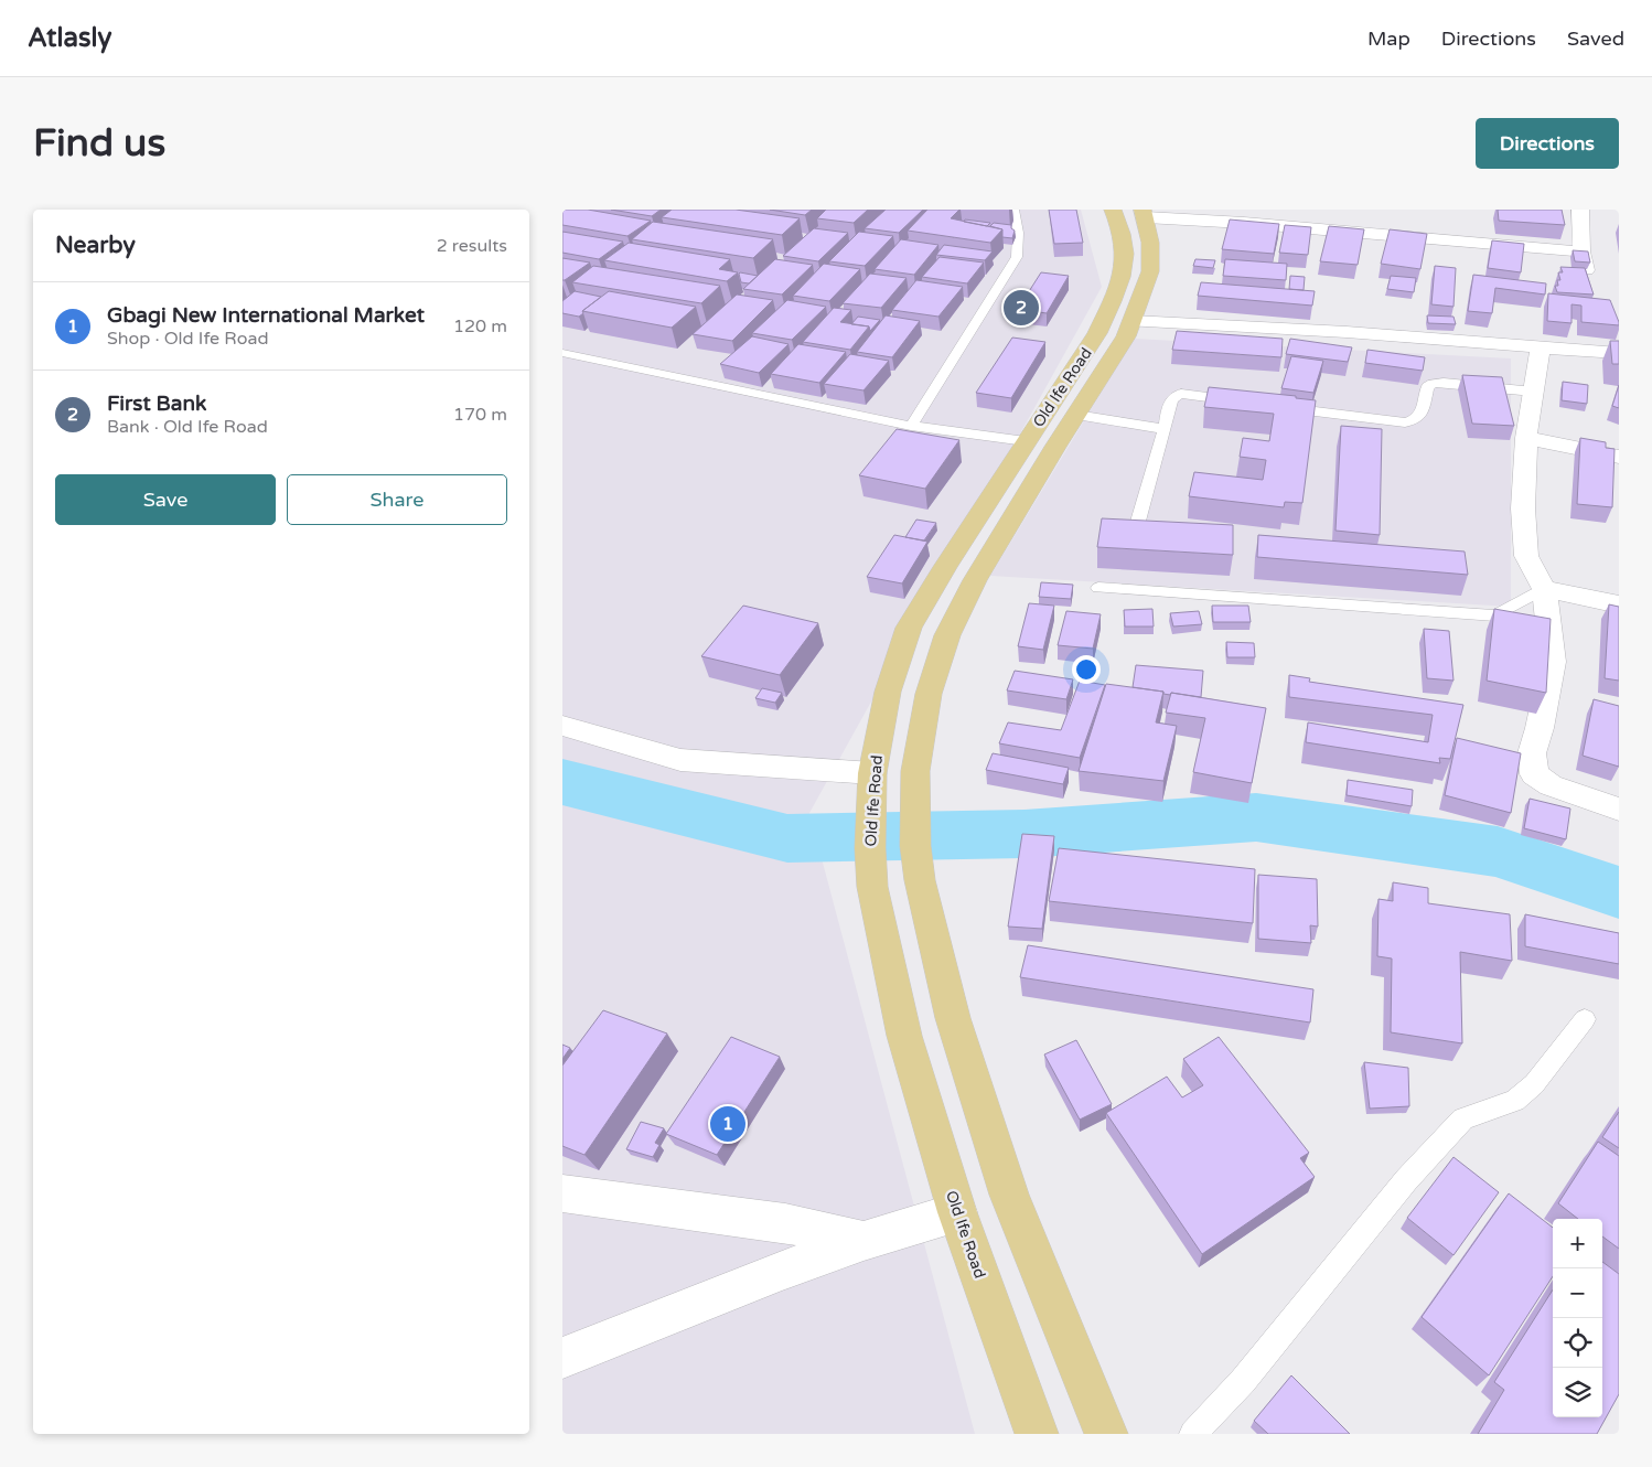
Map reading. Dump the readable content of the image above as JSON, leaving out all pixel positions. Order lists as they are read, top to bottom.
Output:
{
  "streets": {
    "main road": ["Old Ife Road"]
  },
  "page": {
    "header": "Atlasly",
    "nav": ["Map", "Directions", "Saved"],
    "buttons": [
      "Directions",
      ["Save", "Share"]
    ],
    "title": "Find us",
    "heading": ["Nearby", "2 results"],
    "list": [
      {
        "mark": "1",
        "name": "Gbagi New International Market",
        "note": "Shop · Old Ife Road",
        "value": "120 m"
      },
      {
        "mark": "2",
        "name": "First Bank",
        "note": "Bank · Old Ife Road",
        "value": "170 m"
      }
    ],
    "pins": ["2", "1"],
    "map_buttons": ["+", "−"]
  }
}
